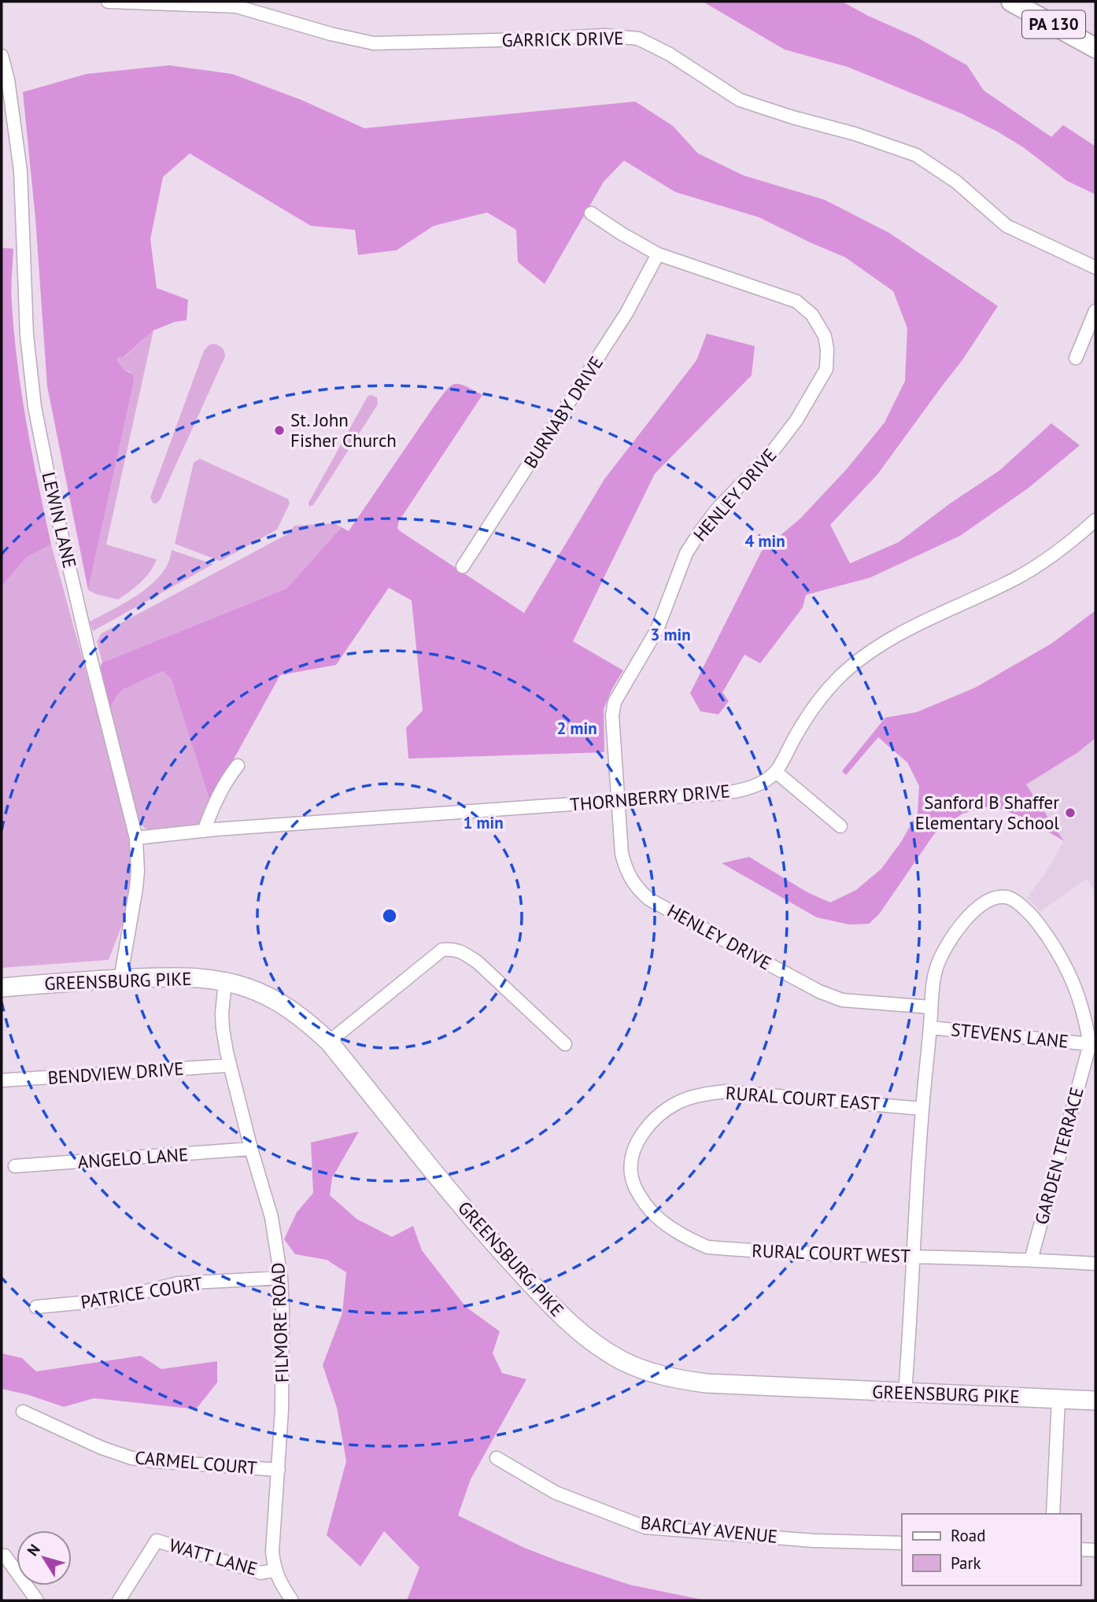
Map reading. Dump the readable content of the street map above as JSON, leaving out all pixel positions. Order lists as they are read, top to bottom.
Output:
{
  "streets": {
    "main road": ["PA 130"],
    "street": [
      "GARRICK DRIVE",
      "BURNABY DRIVE",
      "HENLEY DRIVE",
      "LEWIN LANE",
      "THORNBERRY DRIVE",
      "GREENSBURG PIKE",
      "STEVENS LANE",
      "BENDVIEW DRIVE",
      "RURAL COURT EAST",
      "GARDEN TERRACE",
      "ANGELO LANE",
      "RURAL COURT WEST",
      "PATRICE COURT",
      "FILMORE ROAD",
      "CARMEL COURT",
      "BARCLAY AVENUE",
      "WATT LANE"
    ]
  },
  "crossings": [
    ["BURNABY DRIVE", "HENLEY DRIVE"],
    ["HENLEY DRIVE", "THORNBERRY DRIVE"],
    ["HENLEY DRIVE", "GARDEN TERRACE"],
    ["LEWIN LANE", "THORNBERRY DRIVE"],
    ["LEWIN LANE", "GREENSBURG PIKE"],
    ["GREENSBURG PIKE", "FILMORE ROAD"],
    ["STEVENS LANE", "GARDEN TERRACE"],
    ["BENDVIEW DRIVE", "FILMORE ROAD"],
    ["RURAL COURT EAST", "GARDEN TERRACE"],
    ["RURAL COURT EAST", "RURAL COURT WEST"],
    ["GARDEN TERRACE", "RURAL COURT WEST"],
    ["ANGELO LANE", "FILMORE ROAD"],
    ["PATRICE COURT", "FILMORE ROAD"],
    ["FILMORE ROAD", "CARMEL COURT"],
    ["FILMORE ROAD", "WATT LANE"]
  ],
  "places": ["St. John Fisher Church", "Sanford B Shaffer Elementary School"],
  "legend": ["Road", "Park"],
  "north": "top left",
  "rings": [
    "4 min",
    "3 min",
    "2 min",
    "1 min"
  ]
}
